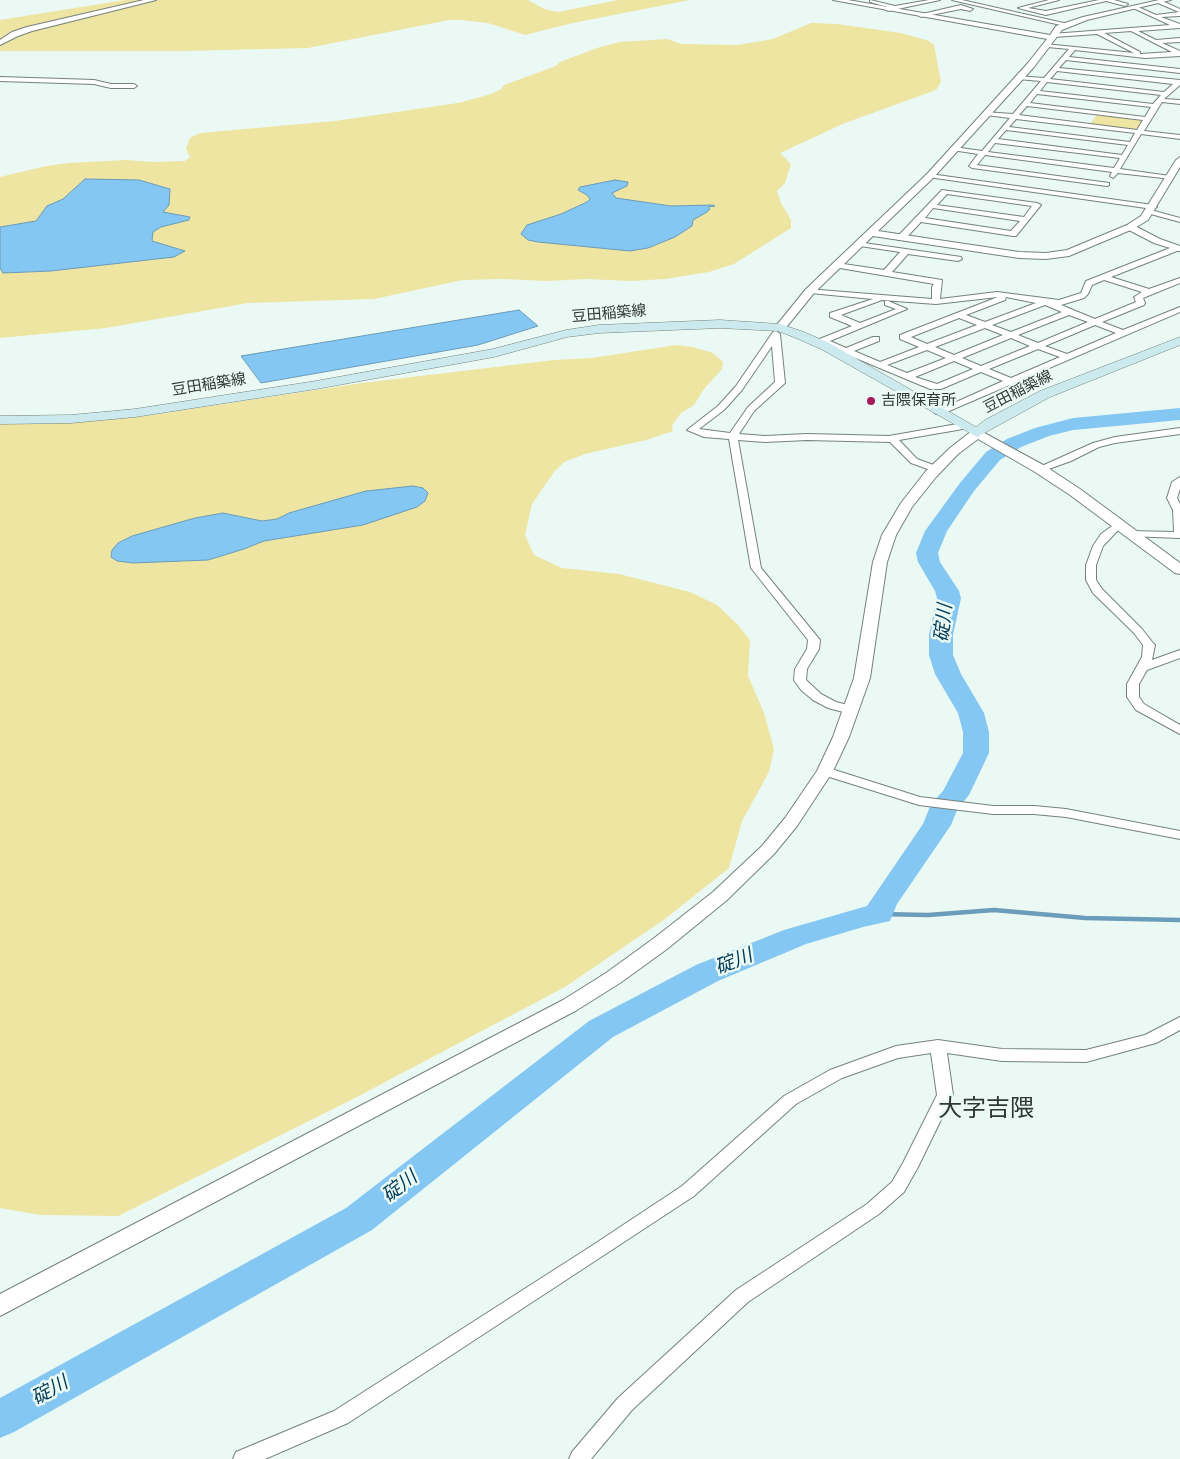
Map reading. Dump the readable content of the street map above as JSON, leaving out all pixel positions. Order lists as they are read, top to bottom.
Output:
{
  "streets": {
    "main road": ["豆田稲築線"]
  },
  "districts": ["大字吉隈"],
  "water": ["碇川"],
  "places": ["吉隈保育所"]
}
